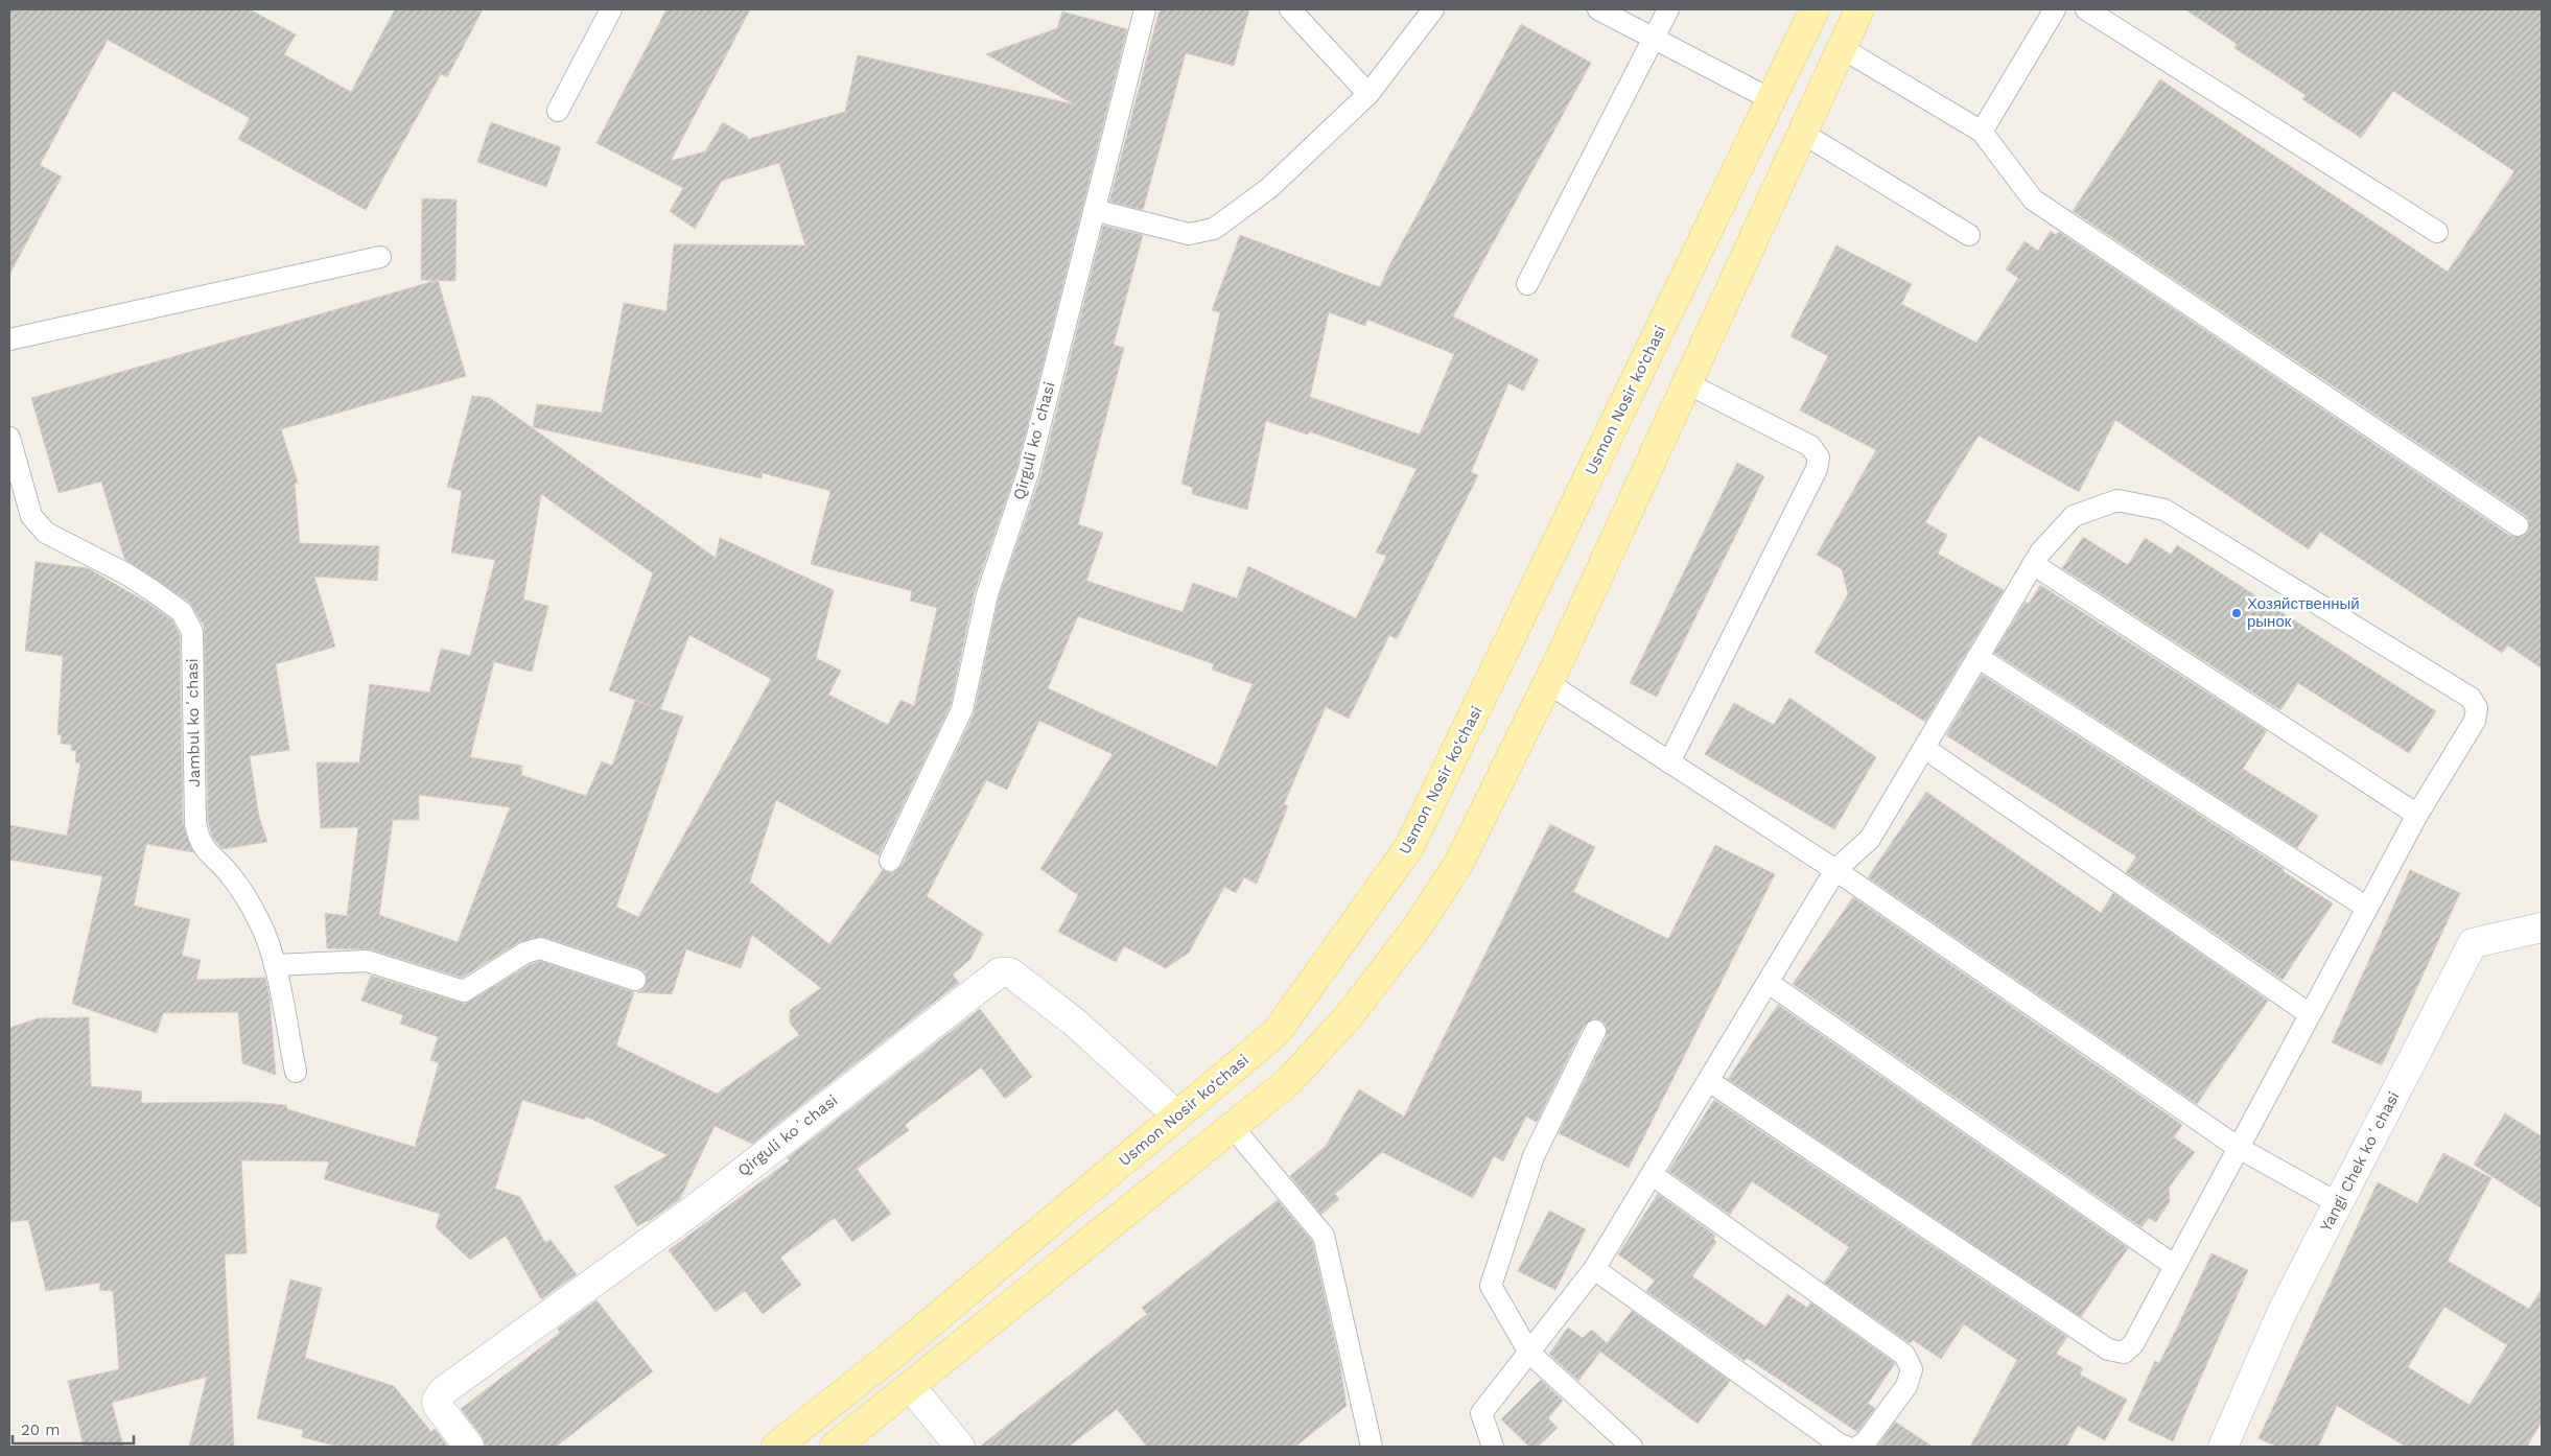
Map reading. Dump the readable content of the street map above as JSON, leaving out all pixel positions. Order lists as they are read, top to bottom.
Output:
{
  "streets": {
    "main road": ["Usmon Nosir ko‘chasi"],
    "street": ["Qirguli koʻchasi", "Yangi Chek koʻchasi"],
    "lane": ["Jambul koʻchasi"]
  },
  "crossings": [
    ["Usmon Nosir ko‘chasi", "Qirguli koʻchasi"]
  ],
  "places": ["Хозяйственный рынок"],
  "scale_bar": "20 m"
}
